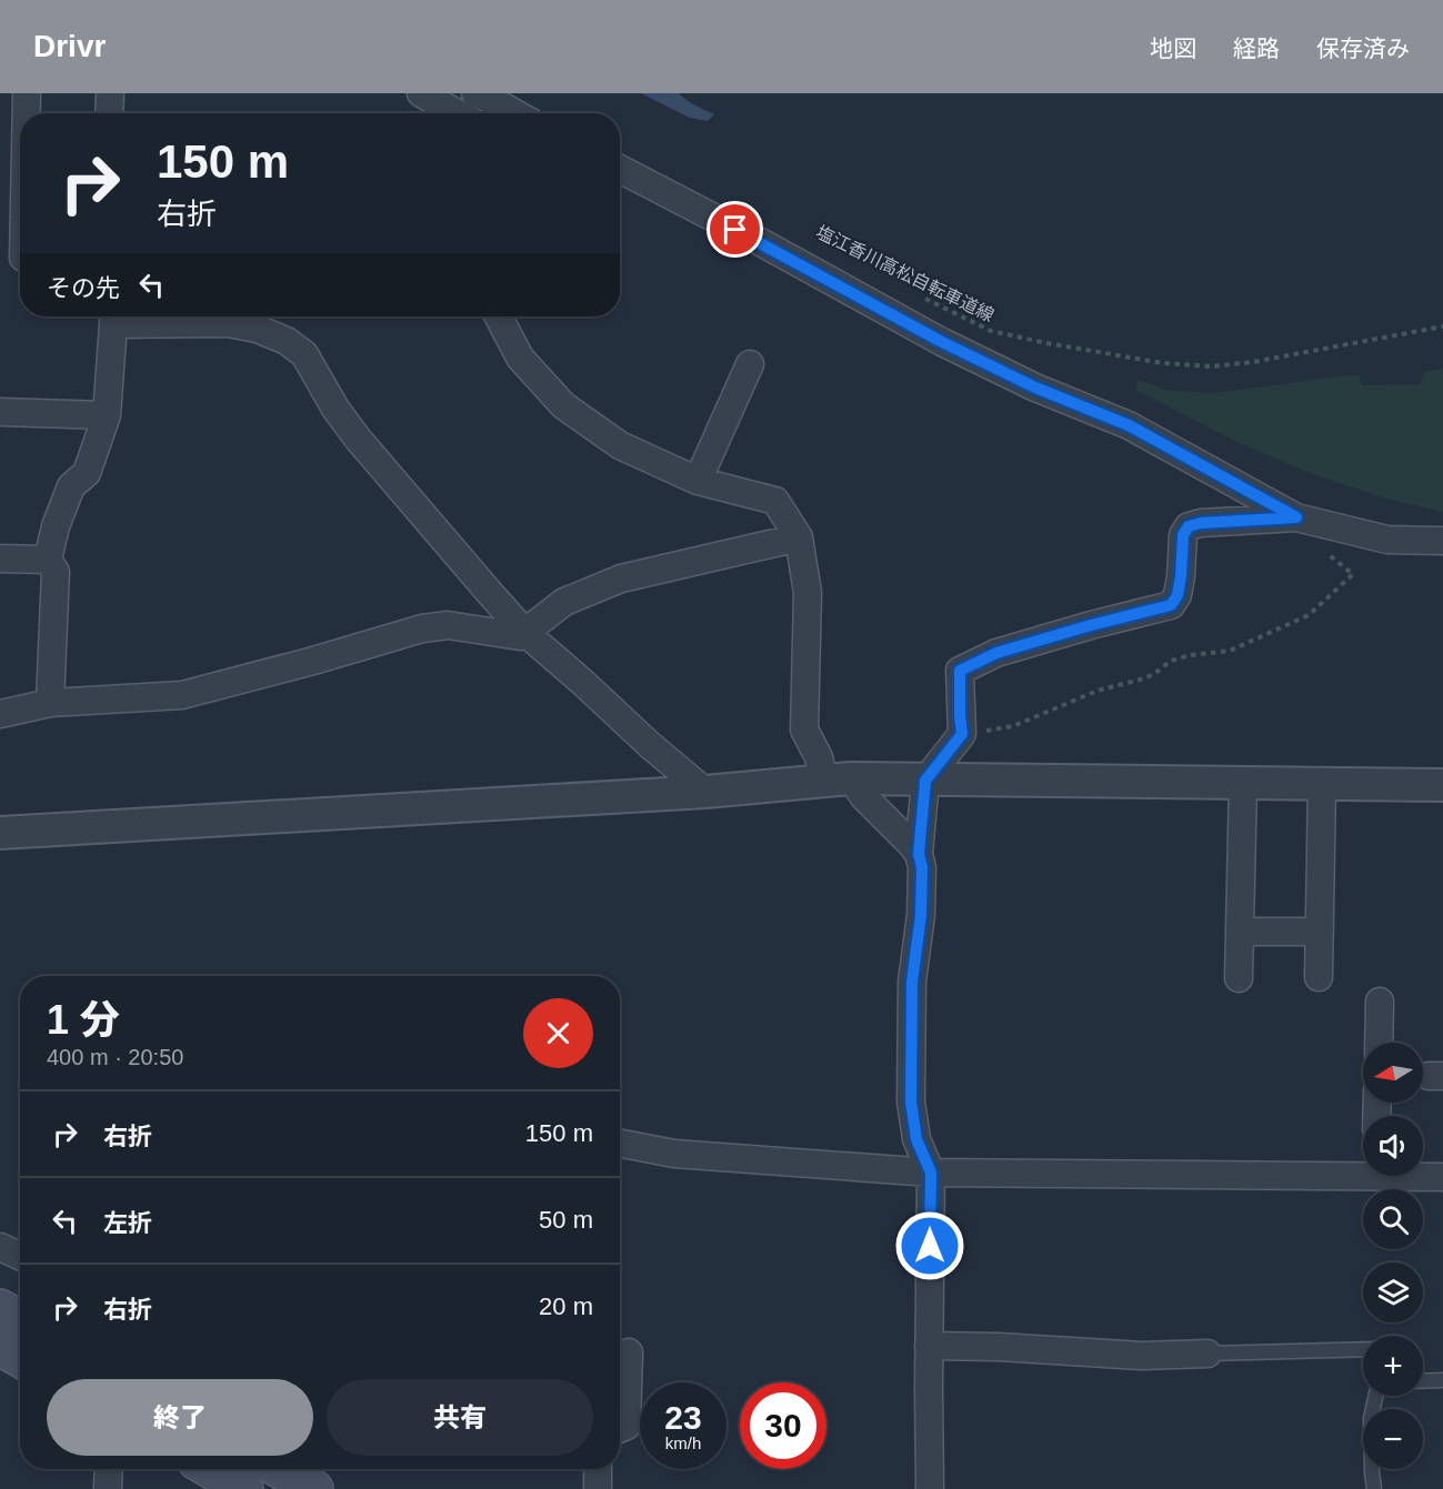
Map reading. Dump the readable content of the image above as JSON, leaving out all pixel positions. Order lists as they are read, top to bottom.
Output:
{
  "streets": {
    "path": ["塩江香川高松自転車道線"]
  },
  "north": "left",
  "page": {
    "header": "Drivr",
    "nav": ["地図", "経路", "保存済み"],
    "turn": ["150 m", "右折"],
    "then": "その先",
    "heading": ["1 分", "400 m · 20:50"],
    "map_buttons": ["+", "−"],
    "list": [
      {
        "name": "右折",
        "value": "150 m"
      },
      {
        "name": "左折",
        "value": "50 m"
      },
      {
        "name": "右折",
        "value": "20 m"
      }
    ],
    "buttons": ["終了", "共有"],
    "speed": "23 km/h",
    "limit": "30"
  }
}
